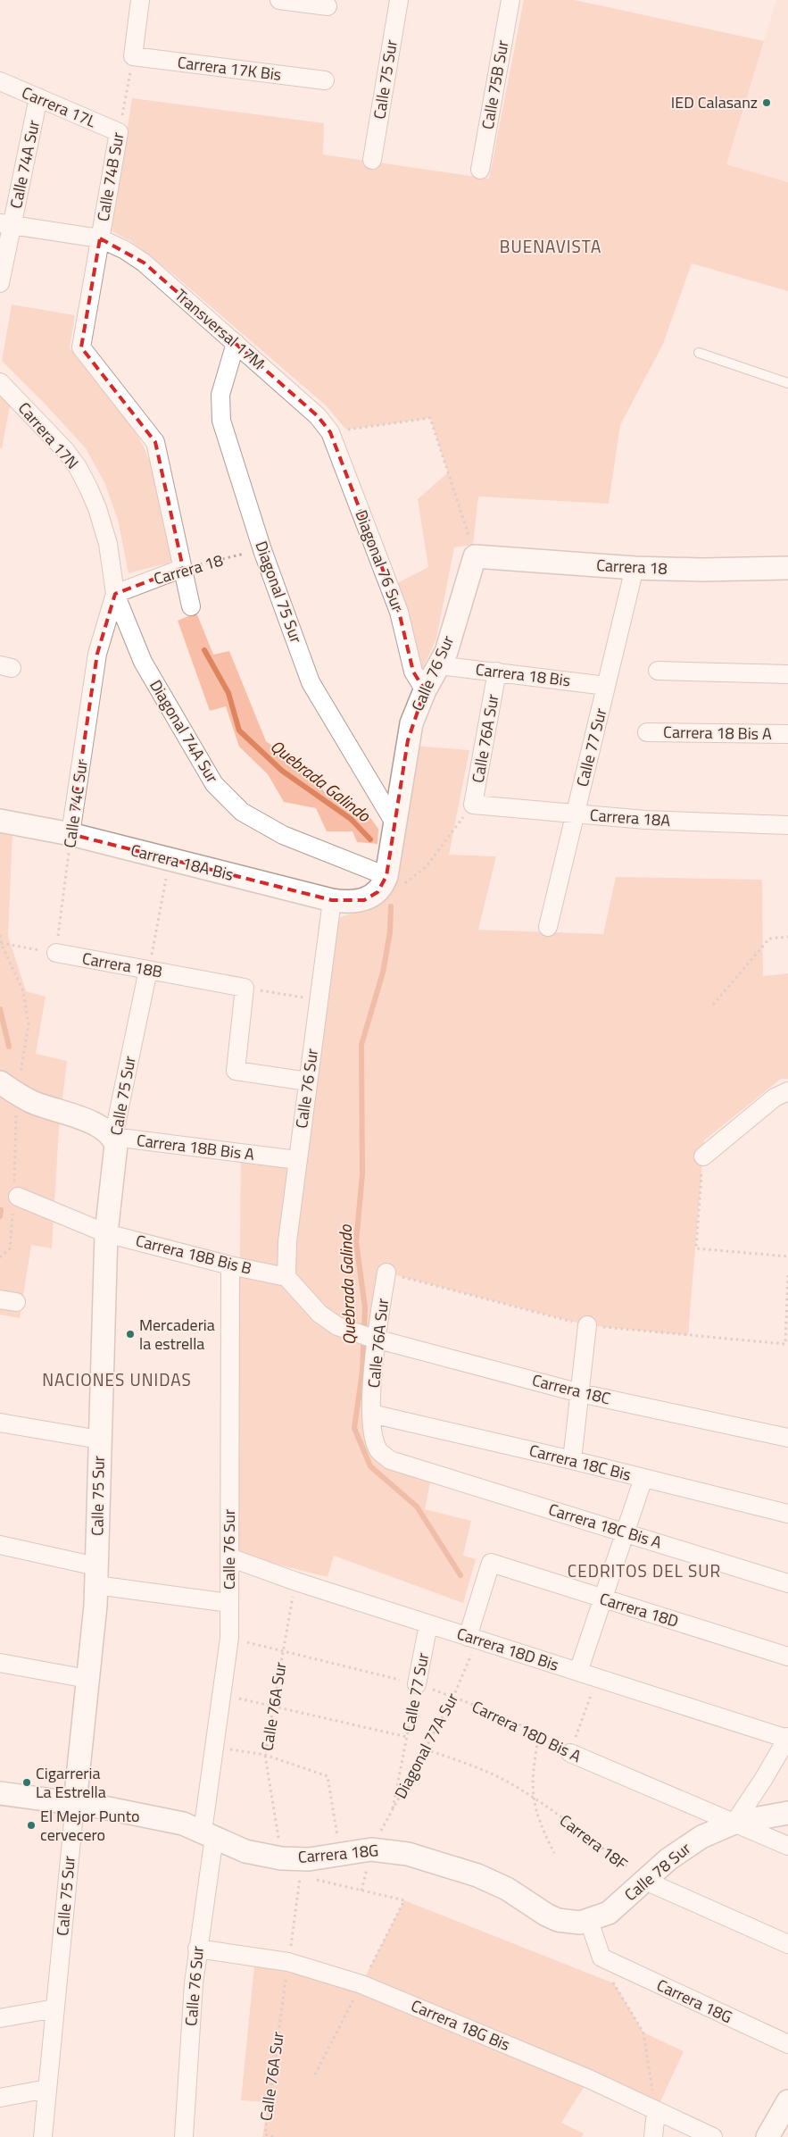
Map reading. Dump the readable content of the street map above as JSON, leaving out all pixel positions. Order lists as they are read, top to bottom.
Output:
{
  "streets": {
    "street": [
      "Carrera 17K Bis",
      "Calle 75 Sur",
      "Calle 75B Sur",
      "Carrera 17L",
      "Calle 74A Sur",
      "Calle 74B Sur",
      "Transversal 17M",
      "Carrera 17N",
      "Diagonal 76 Sur",
      "Carrera 18",
      "Diagonal 75 Sur",
      "Calle 76 Sur",
      "Carrera 18 Bis",
      "Diagonal 74A Sur",
      "Carrera 18 Bis A",
      "Calle 76A Sur",
      "Calle 77 Sur",
      "Calle 74C Sur",
      "Carrera 18A",
      "Carrera 18A Bis",
      "Carrera 18B",
      "Carrera 18B Bis A",
      "Carrera 18B Bis B",
      "Carrera 18C",
      "Carrera 18C Bis",
      "Carrera 18C Bis A",
      "Carrera 18D",
      "Carrera 18D Bis",
      "Carrera 18D Bis A",
      "Carrera 18G",
      "Calle 78 Sur",
      "Carrera 18G Bis"
    ],
    "path": ["Diagonal 77A Sur", "Carrera 18F"]
  },
  "crossings": [
    ["Carrera 17K Bis", "Calle 74B Sur"],
    ["Calle 75 Sur", "Carrera 18B"],
    ["Calle 75 Sur", "Carrera 18B Bis A"],
    ["Calle 75 Sur", "Carrera 18B Bis B"],
    ["Calle 75 Sur", "Carrera 18G"],
    ["Carrera 17L", "Calle 74A Sur"],
    ["Carrera 17L", "Calle 74B Sur"],
    ["Calle 74A Sur", "Transversal 17M"],
    ["Calle 74B Sur", "Transversal 17M"],
    ["Calle 74B Sur", "Carrera 18"],
    ["Transversal 17M", "Diagonal 76 Sur"],
    ["Transversal 17M", "Diagonal 75 Sur"],
    ["Carrera 17N", "Diagonal 74A Sur"],
    ["Diagonal 76 Sur", "Calle 76 Sur"],
    ["Carrera 18", "Diagonal 75 Sur"],
    ["Carrera 18", "Calle 76 Sur"],
    ["Carrera 18", "Diagonal 74A Sur"],
    ["Carrera 18", "Calle 77 Sur"],
    ["Carrera 18", "Calle 74C Sur"],
    ["Diagonal 75 Sur", "Calle 76 Sur"],
    ["Calle 76 Sur", "Carrera 18 Bis"],
    ["Calle 76 Sur", "Diagonal 74A Sur"],
    ["Calle 76 Sur", "Carrera 18A Bis"],
    ["Calle 76 Sur", "Carrera 18B Bis A"],
    ["Calle 76 Sur", "Carrera 18B Bis B"],
    ["Calle 76 Sur", "Carrera 18D Bis"],
    ["Calle 76 Sur", "Carrera 18D Bis A"],
    ["Calle 76 Sur", "Carrera 18G"],
    ["Calle 76 Sur", "Carrera 18G Bis"],
    ["Carrera 18 Bis", "Calle 76A Sur"],
    ["Carrera 18 Bis", "Calle 77 Sur"],
    ["Diagonal 74A Sur", "Calle 74C Sur"],
    ["Diagonal 74A Sur", "Carrera 18A Bis"],
    ["Calle 76A Sur", "Carrera 18A"],
    ["Calle 76A Sur", "Carrera 18C"],
    ["Calle 76A Sur", "Carrera 18C Bis"],
    ["Calle 76A Sur", "Carrera 18C Bis A"],
    ["Calle 76A Sur", "Carrera 18D Bis"],
    ["Calle 76A Sur", "Carrera 18D Bis A"],
    ["Calle 76A Sur", "Carrera 18G"],
    ["Calle 76A Sur", "Carrera 18G Bis"],
    ["Calle 77 Sur", "Carrera 18A"],
    ["Calle 77 Sur", "Carrera 18D Bis"],
    ["Calle 77 Sur", "Carrera 18D Bis A"],
    ["Calle 77 Sur", "Diagonal 77A Sur"],
    ["Calle 74C Sur", "Carrera 18A Bis"],
    ["Calle 74C Sur", "Carrera 18B"],
    ["Carrera 18D", "Carrera 18D Bis"],
    ["Carrera 18D", "Diagonal 77A Sur"],
    ["Carrera 18D Bis", "Diagonal 77A Sur"],
    ["Carrera 18D Bis A", "Diagonal 77A Sur"],
    ["Carrera 18D Bis A", "Calle 78 Sur"],
    ["Diagonal 77A Sur", "Carrera 18F"],
    ["Diagonal 77A Sur", "Carrera 18G"],
    ["Carrera 18F", "Calle 78 Sur"],
    ["Carrera 18G", "Calle 78 Sur"]
  ],
  "districts": ["BUENAVISTA", "NACIONES UNIDAS", "CEDRITOS DEL SUR"],
  "water": ["Quebrada Galindo"],
  "places": [
    "IED Calasanz",
    "Mercaderia la estrella",
    "Cigarreria La Estrella",
    "El Mejor Punto cervecero"
  ]
}
